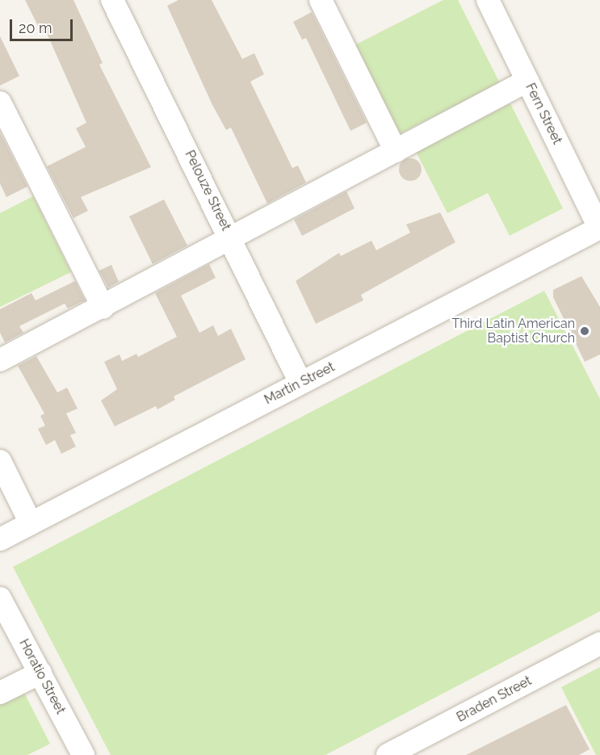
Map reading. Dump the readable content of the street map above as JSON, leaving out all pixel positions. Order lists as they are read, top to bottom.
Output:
{
  "streets": {
    "street": [
      "Fern Street",
      "Pelouze Street",
      "Martin Street",
      "Horatio Street",
      "Braden Street"
    ]
  },
  "crossings": [
    ["Fern Street", "Martin Street"],
    ["Pelouze Street", "Martin Street"]
  ],
  "places": ["Third Latin American Baptist Church"],
  "scale_bar": "20 m"
}
